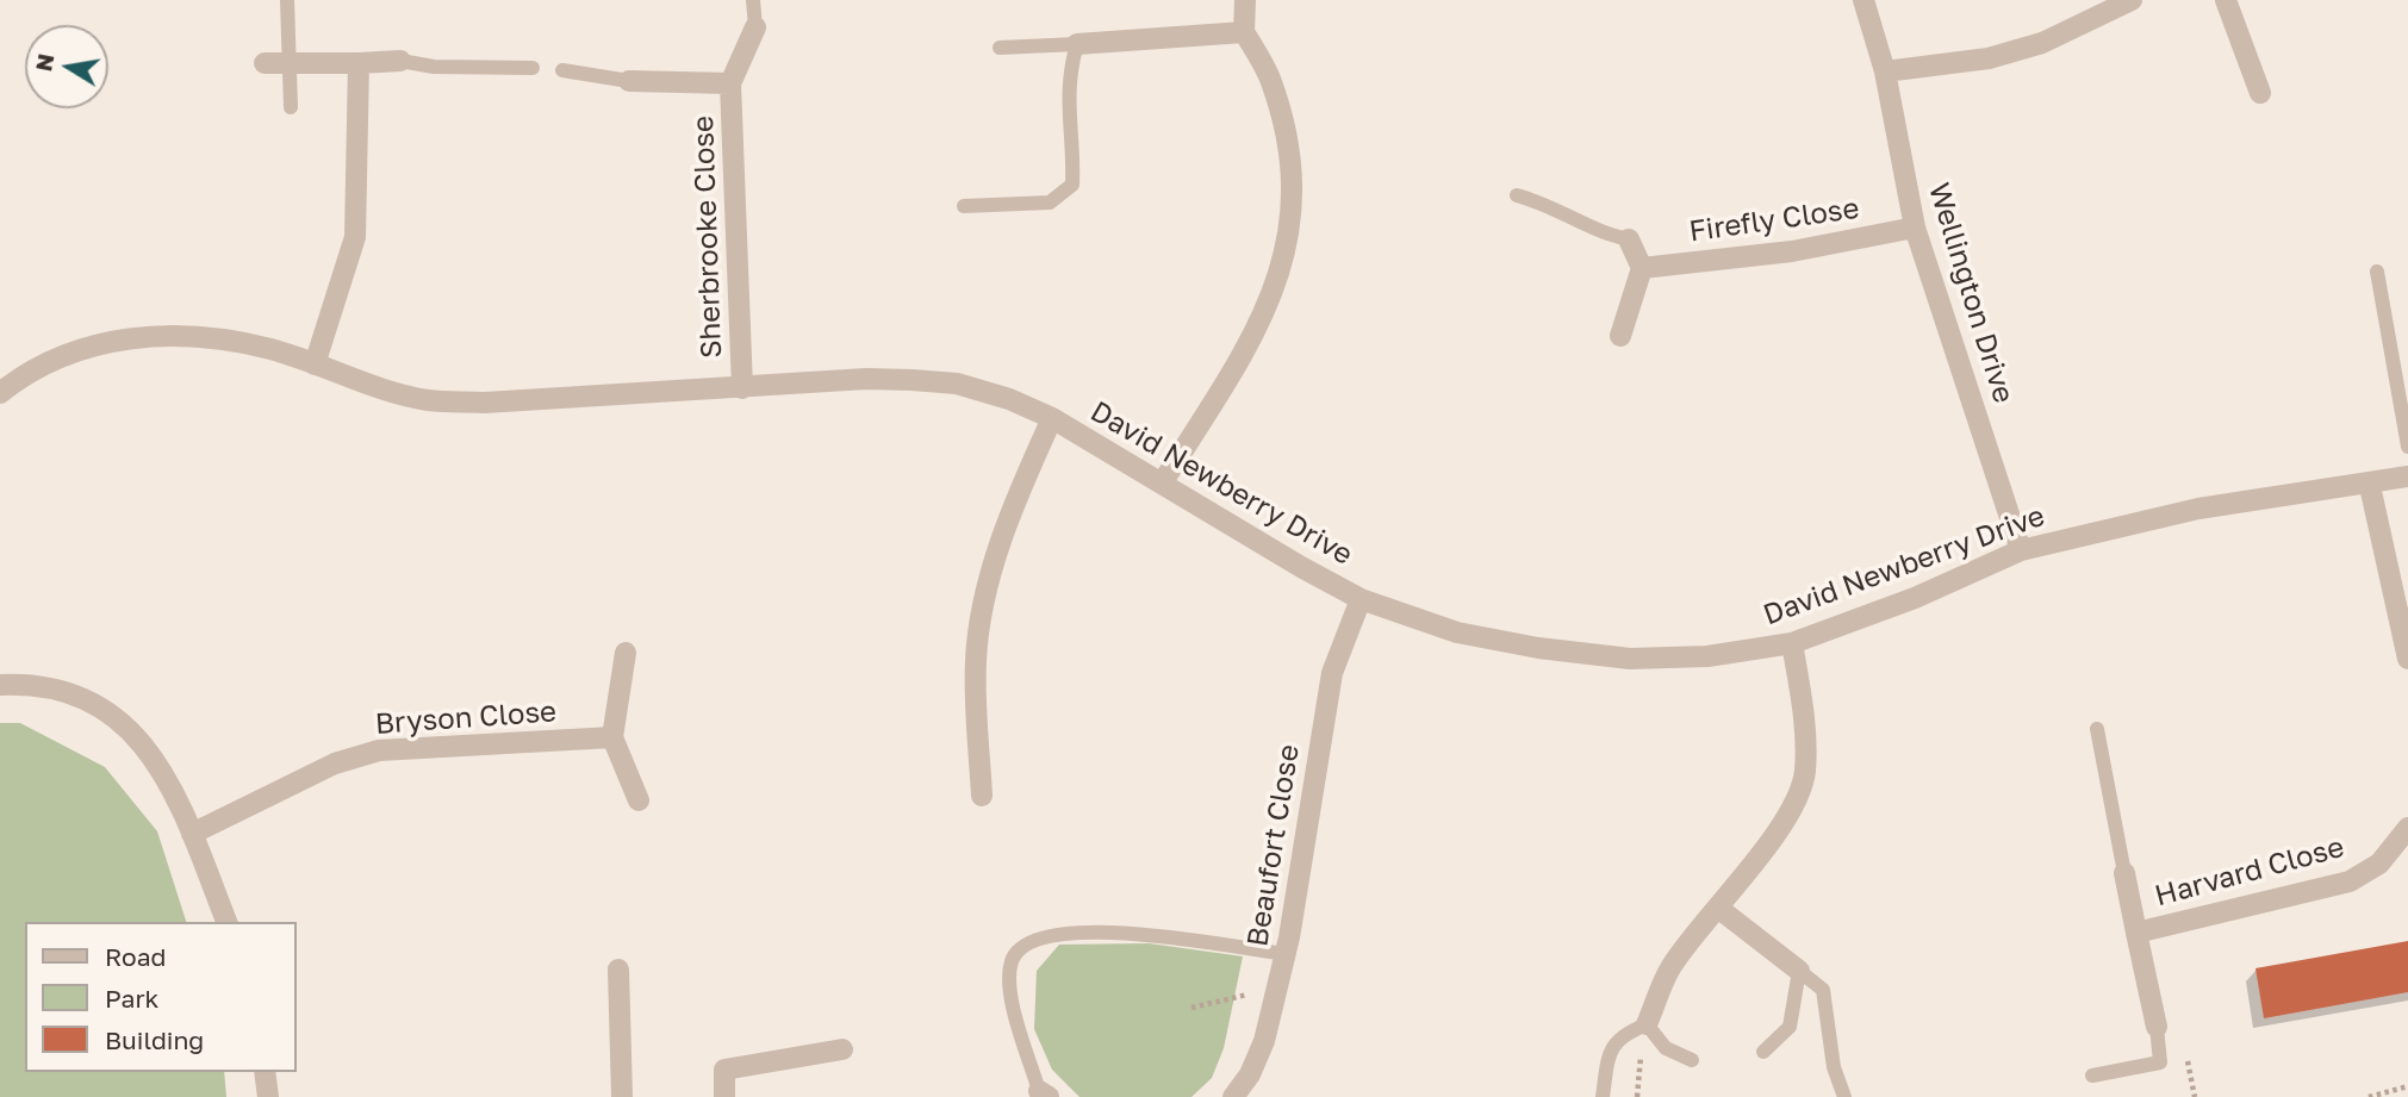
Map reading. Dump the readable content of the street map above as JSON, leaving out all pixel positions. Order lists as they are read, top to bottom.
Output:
{
  "streets": {
    "street": [
      "Firefly Close",
      "Sherbrooke Close",
      "Wellington Drive",
      "David Newberry Drive",
      "Bryson Close",
      "Beaufort Close",
      "Harvard Close"
    ]
  },
  "crossings": [
    ["Firefly Close", "Wellington Drive"],
    ["Sherbrooke Close", "David Newberry Drive"],
    ["Wellington Drive", "David Newberry Drive"],
    ["David Newberry Drive", "Beaufort Close"]
  ],
  "legend": ["Road", "Park", "Building"],
  "north": "left"
}
